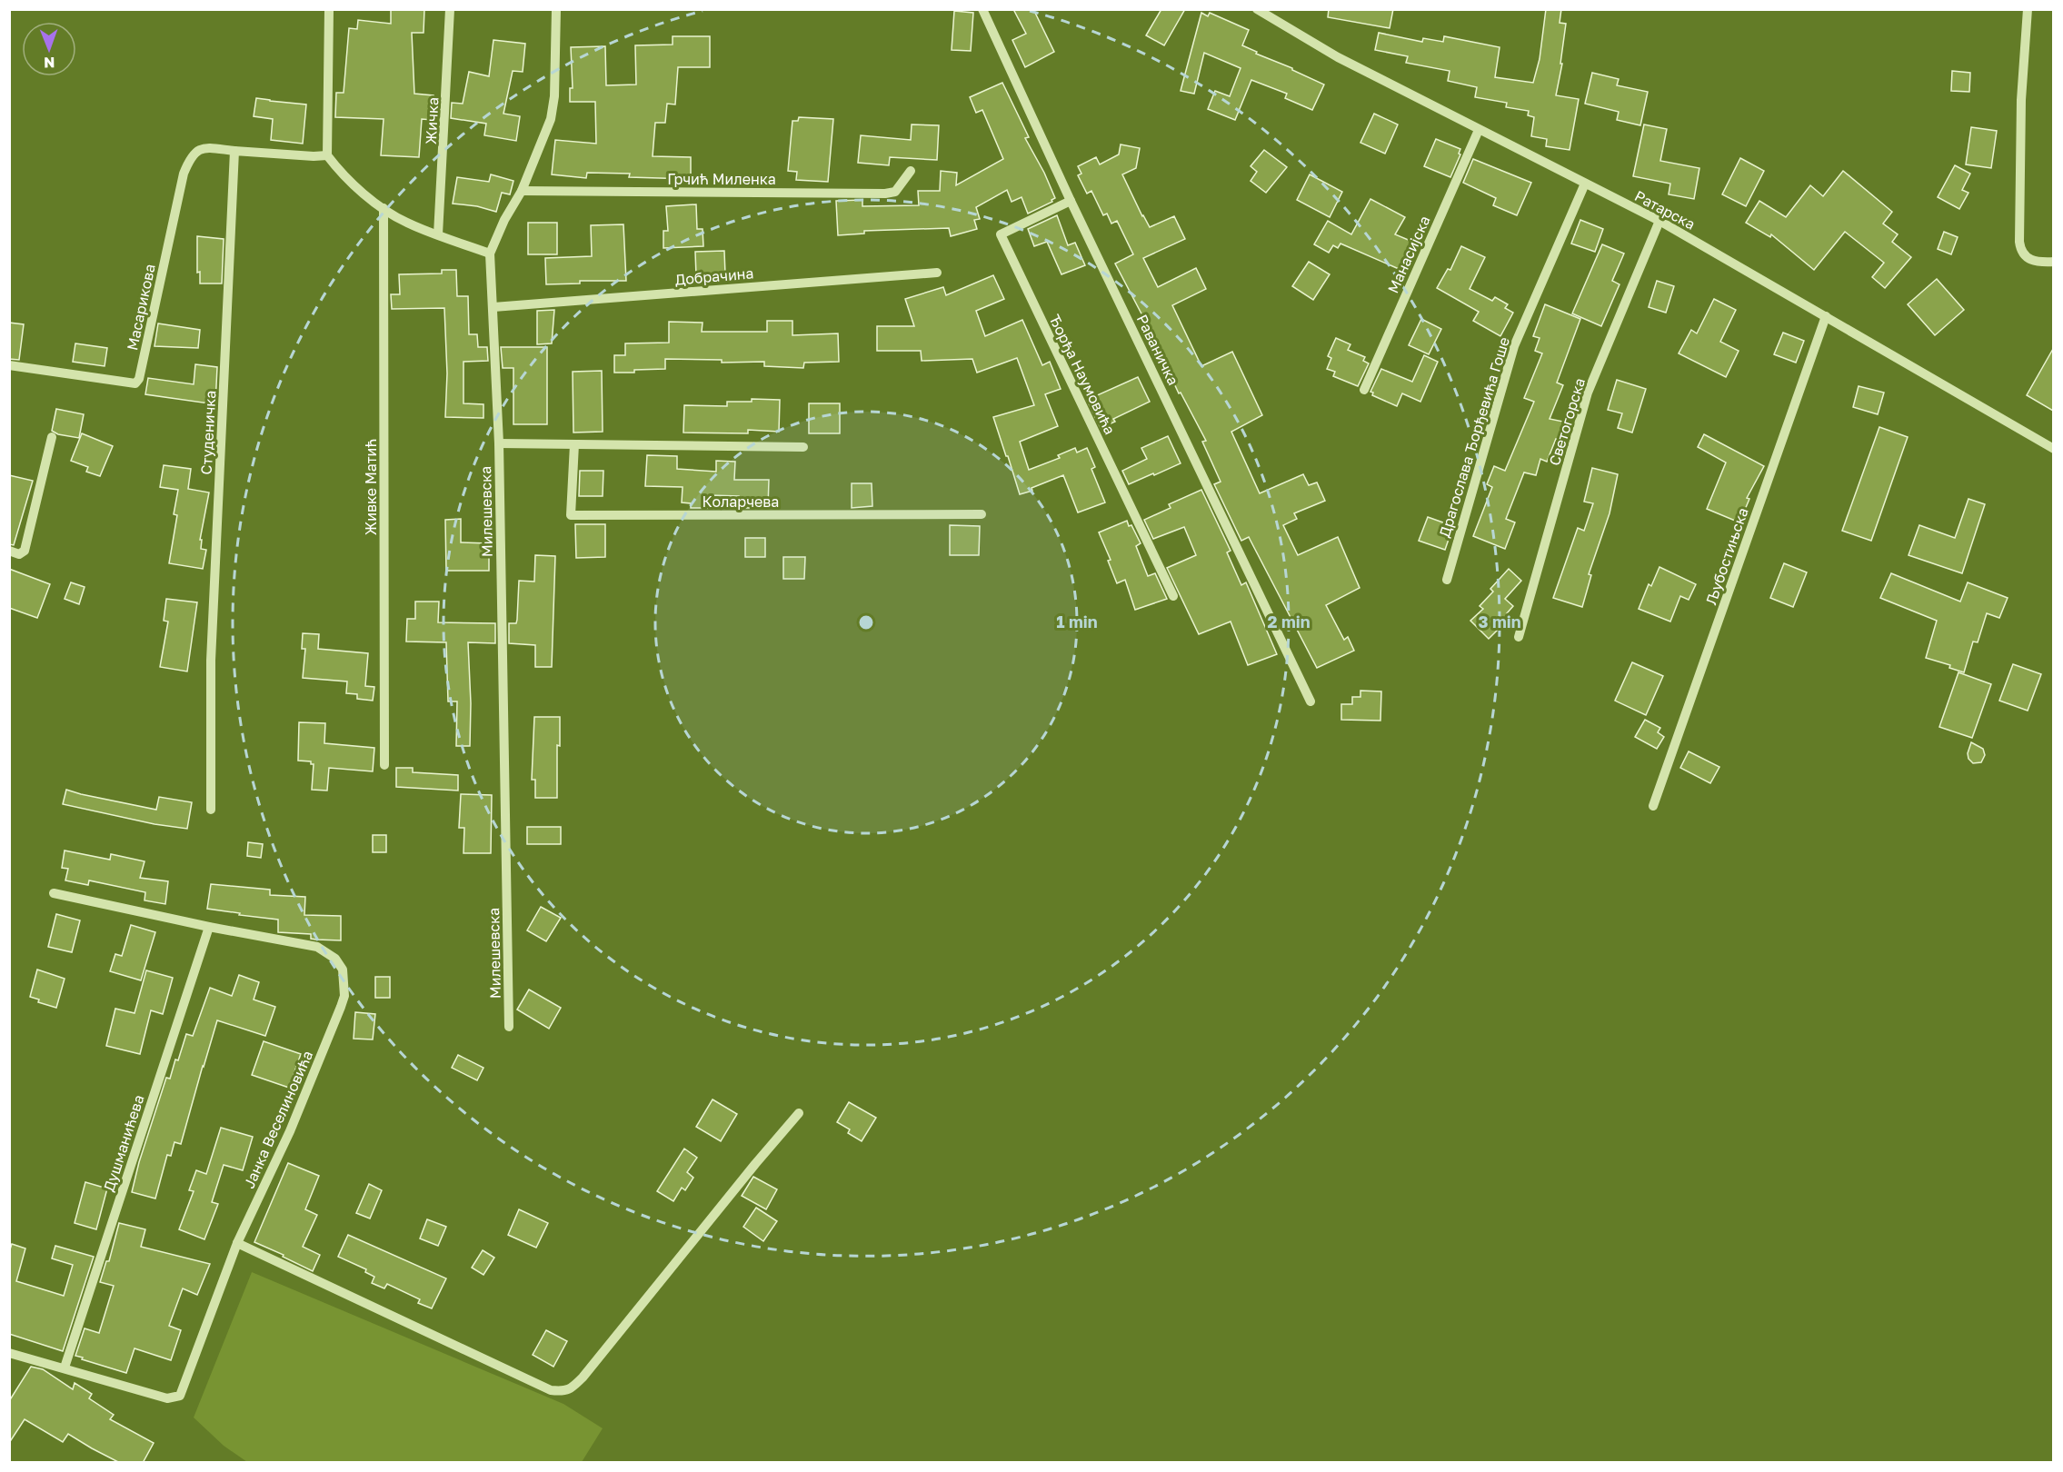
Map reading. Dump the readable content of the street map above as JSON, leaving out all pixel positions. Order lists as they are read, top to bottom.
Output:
{
  "streets": {
    "street": [
      "Жичка",
      "Грчић Миленка",
      "Ратарска",
      "Манасијска",
      "Добрачина",
      "Масарикова",
      "Раваничка",
      "Ђорђа Наумовића",
      "Светогорска",
      "Студеничка",
      "Драгослава Ђорђевића Гоше",
      "Живке Матић",
      "Коларчева",
      "Милешевска",
      "Љубостињска",
      "Јанка Веселиновића",
      "Душманићева"
    ]
  },
  "crossings": [
    ["Грчић Миленка", "Милешевска"],
    ["Ратарска", "Манасијска"],
    ["Ратарска", "Светогорска"],
    ["Ратарска", "Драгослава Ђорђевића Гоше"],
    ["Ратарска", "Љубостињска"],
    ["Добрачина", "Милешевска"],
    ["Масарикова", "Студеничка"],
    ["Раваничка", "Ђорђа Наумовића"],
    ["Јанка Веселиновића", "Душманићева"]
  ],
  "north": "bottom",
  "rings": ["1 min", "2 min", "3 min"]
}
